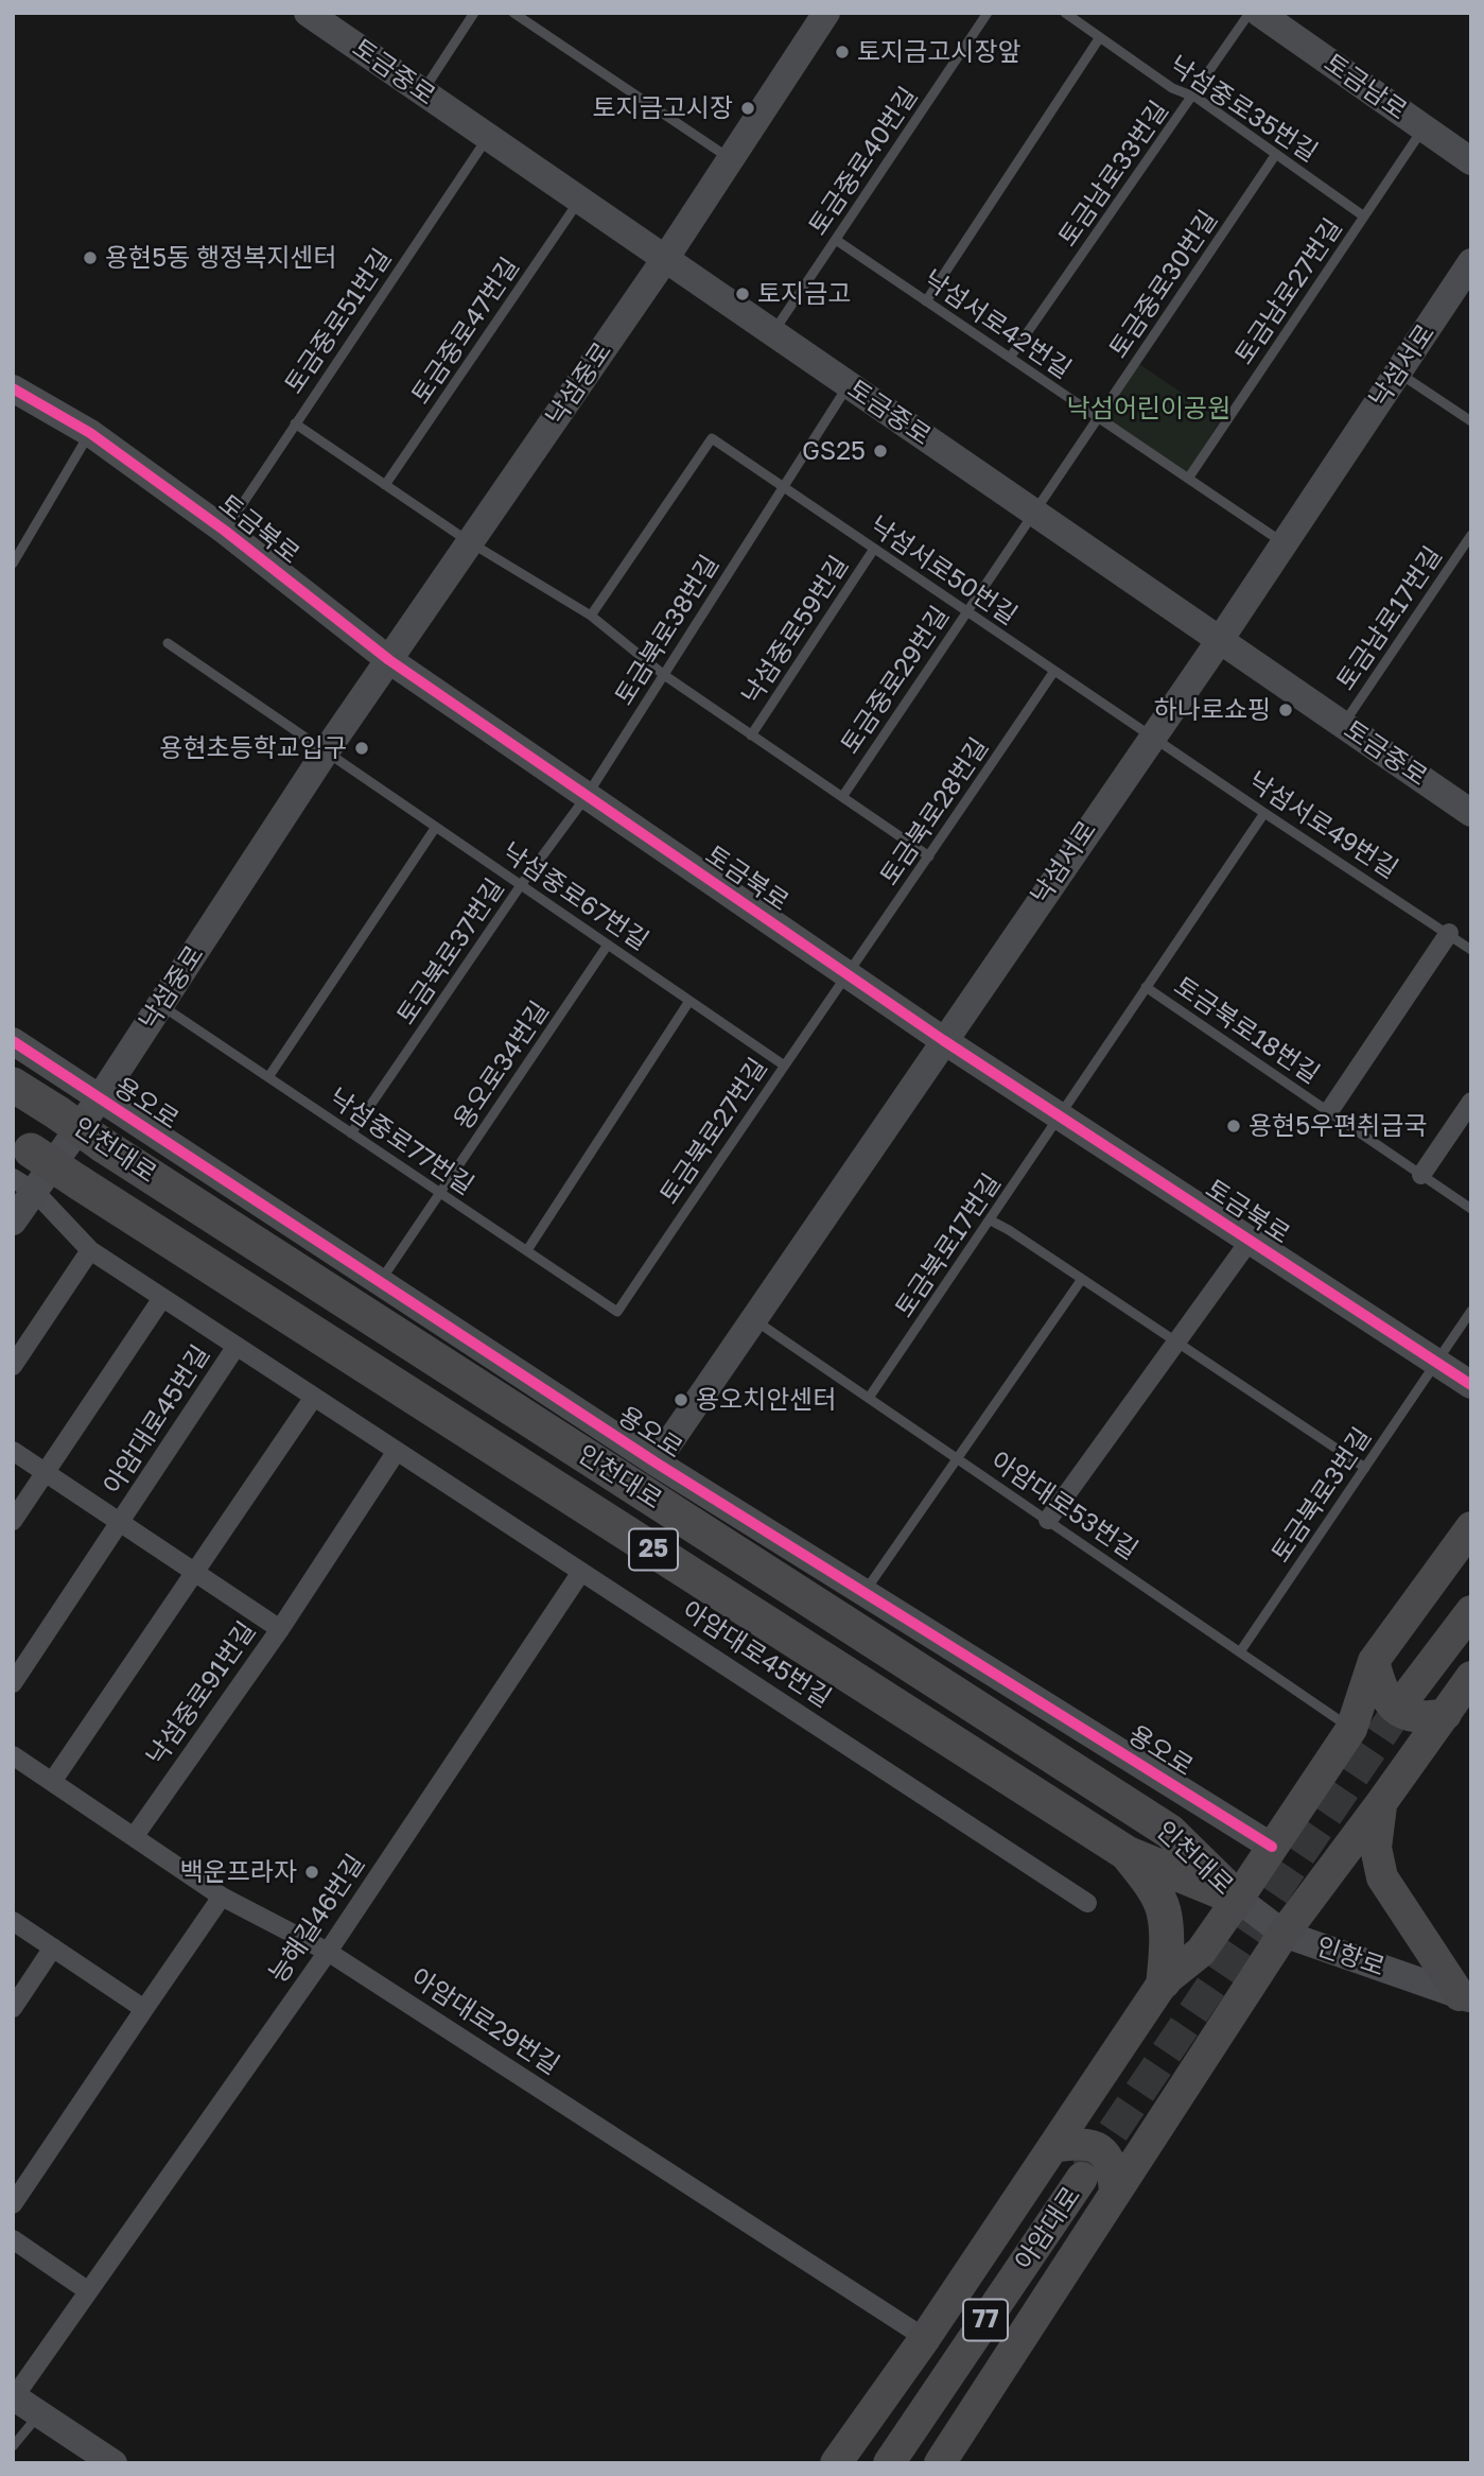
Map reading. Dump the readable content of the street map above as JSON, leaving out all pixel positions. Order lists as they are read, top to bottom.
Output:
{
  "streets": {
    "highway": ["인천대로", "25"],
    "main road": ["아암대로", "77"],
    "street": [
      "토금중로",
      "토금남로",
      "낙섬서로",
      "낙섬중로",
      "토금북로",
      "용오로",
      "아암대로45번길",
      "낙섬중로91번길",
      "능해길46번길",
      "인항로",
      "아암대로29번길"
    ],
    "lane": [
      "낙섬중로35번길",
      "토금중로40번길",
      "토금남로33번길",
      "토금중로30번길",
      "토금남로27번길",
      "토금중로51번길",
      "낙섬서로42번길",
      "토금중로47번길",
      "낙섬서로50번길",
      "토금남로17번길",
      "토금북로38번길",
      "낙섬중로59번길",
      "토금중로29번길",
      "토금북로28번길",
      "낙섬서로49번길",
      "낙섬중로67번길",
      "토금북로37번길",
      "토금북로18번길",
      "용오로34번길",
      "토금북로27번길",
      "낙섬중로77번길",
      "토금북로17번길",
      "토금북로3번길",
      "아암대로53번길"
    ]
  },
  "crossings": [
    ["토금중로", "토금중로40번길"],
    ["토금중로", "토금중로30번길"],
    ["토금중로", "토금중로51번길"],
    ["토금중로", "토금중로47번길"],
    ["토금중로", "낙섬서로"],
    ["토금중로", "낙섬중로"],
    ["토금중로", "토금남로17번길"],
    ["토금중로", "토금북로38번길"],
    ["토금중로", "토금중로29번길"],
    ["토금남로", "토금남로27번길"],
    ["낙섬중로35번길", "토금남로33번길"],
    ["낙섬중로35번길", "토금중로30번길"],
    ["낙섬중로35번길", "토금남로27번길"],
    ["토금중로40번길", "낙섬서로42번길"],
    ["토금남로33번길", "낙섬서로42번길"],
    ["토금중로30번길", "낙섬서로42번길"],
    ["토금중로30번길", "토금중로29번길"],
    ["토금남로27번길", "낙섬서로42번길"],
    ["토금중로51번길", "토금북로"],
    ["토금중로51번길", "낙섬중로59번길"],
    ["낙섬서로42번길", "낙섬서로"],
    ["토금중로47번길", "낙섬중로59번길"],
    ["낙섬서로", "토금북로"],
    ["낙섬서로", "낙섬서로50번길"],
    ["낙섬서로", "낙섬서로49번길"],
    ["낙섬서로", "용오로"],
    ["낙섬서로", "아암대로53번길"],
    ["낙섬중로", "토금북로"],
    ["낙섬중로", "낙섬중로59번길"],
    ["낙섬중로", "낙섬중로67번길"],
    ["낙섬중로", "용오로"],
    ["낙섬중로", "낙섬중로77번길"],
    ["낙섬중로", "인천대로"],
    ["낙섬중로", "아암대로45번길"],
    ["토금북로", "토금북로38번길"],
    ["토금북로", "토금북로28번길"],
    ["토금북로", "토금북로37번길"],
    ["토금북로", "토금북로18번길"],
    ["토금북로", "토금북로27번길"],
    ["토금북로", "토금북로17번길"],
    ["토금북로", "토금북로3번길"],
    ["낙섬서로50번길", "토금북로38번길"],
    ["낙섬서로50번길", "낙섬중로59번길"],
    ["낙섬서로50번길", "토금중로29번길"],
    ["낙섬서로50번길", "토금북로28번길"],
    ["낙섬서로50번길", "낙섬서로49번길"],
    ["토금북로38번길", "낙섬중로59번길"],
    ["토금북로38번길", "토금북로37번길"],
    ["낙섬중로59번길", "토금중로29번길"],
    ["낙섬중로59번길", "토금북로28번길"],
    ["토금북로28번길", "토금북로27번길"],
    ["낙섬서로49번길", "토금북로18번길"],
    ["낙섬중로67번길", "토금북로37번길"],
    ["낙섬중로67번길", "용오로34번길"],
    ["낙섬중로67번길", "토금북로27번길"],
    ["토금북로37번길", "낙섬중로77번길"],
    ["토금북로18번길", "토금북로17번길"],
    ["용오로34번길", "용오로"],
    ["용오로34번길", "낙섬중로77번길"],
    ["토금북로27번길", "낙섬중로77번길"],
    ["인천대로", "아암대로45번길"],
    ["인천대로", "인항로"],
    ["토금북로17번길", "아암대로53번길"],
    ["아암대로45번길", "낙섬중로91번길"],
    ["아암대로45번길", "능해길46번길"],
    ["토금북로3번길", "아암대로53번길"],
    ["낙섬중로91번길", "아암대로29번길"],
    ["능해길46번길", "아암대로29번길"]
  ],
  "parks": ["낙섬어린이공원"],
  "places": [
    "토지금고시장앞",
    "토지금고시장",
    "용현5동 행정복지센터",
    "토지금고",
    "GS25",
    "하나로쇼핑",
    "용현초등학교입구",
    "용현5우편취급국",
    "용오치안센터",
    "백운프라자"
  ]
}
